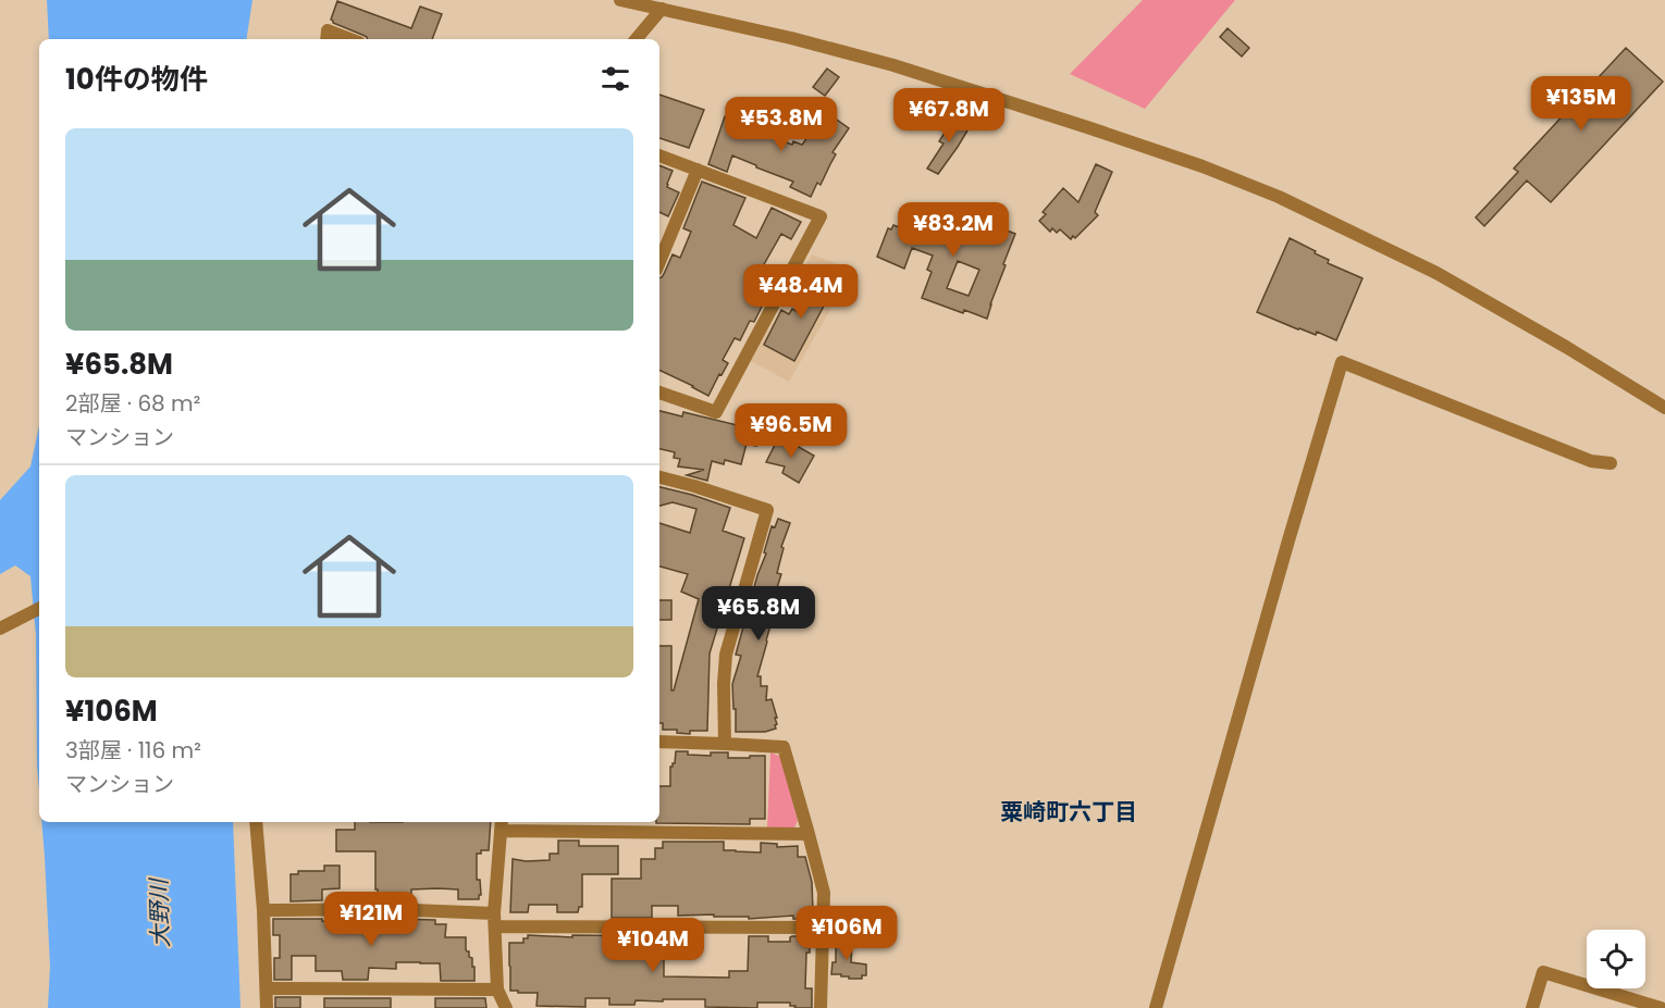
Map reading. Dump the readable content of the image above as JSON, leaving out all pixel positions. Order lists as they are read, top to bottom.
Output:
{
  "districts": ["粟崎町六丁目"],
  "water": ["大野川"],
  "page": {
    "heading": "10件の物件",
    "price": [
      "¥135M",
      "¥67.8M",
      "¥53.8M",
      "¥83.2M",
      "¥48.4M",
      "¥96.5M",
      "¥65.8M",
      "¥121M",
      "¥106M",
      "¥104M"
    ],
    "list": [
      {
        "name": "¥65.8M",
        "note": "2部屋 · 68 m² · マンション"
      },
      {
        "name": "¥106M",
        "note": "3部屋 · 116 m² · マンション"
      }
    ]
  }
}
